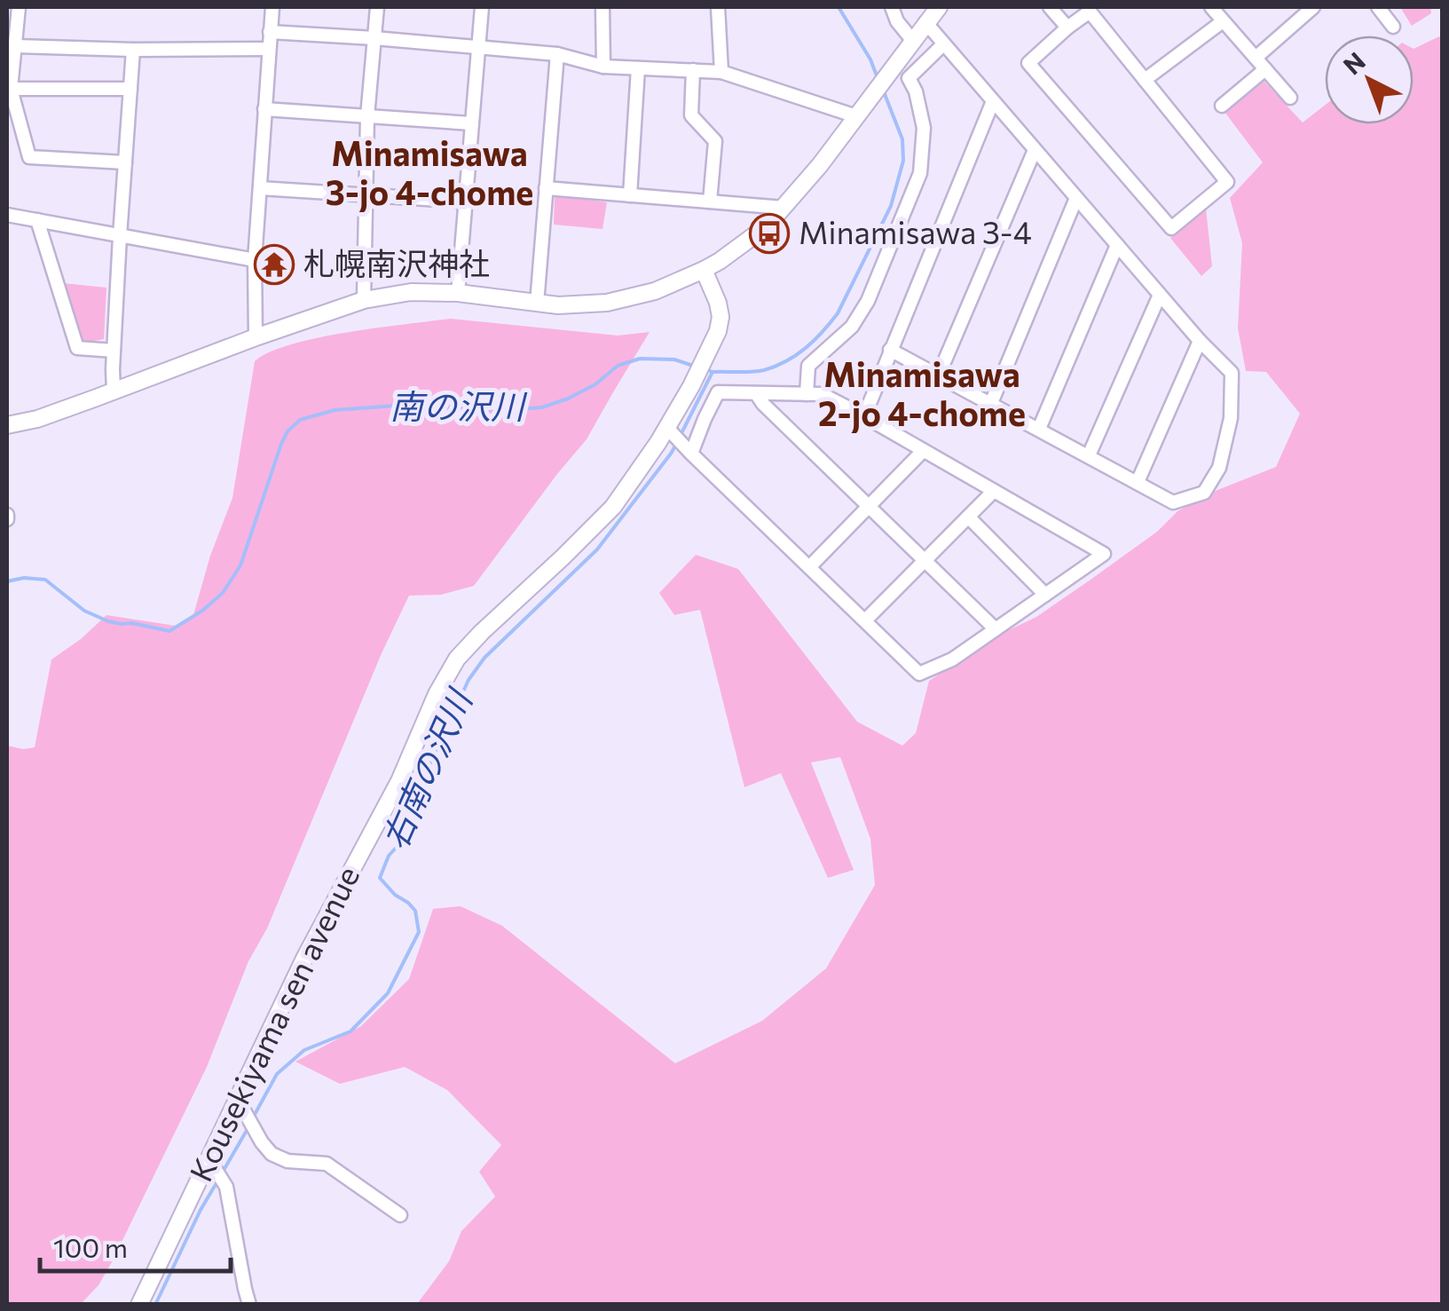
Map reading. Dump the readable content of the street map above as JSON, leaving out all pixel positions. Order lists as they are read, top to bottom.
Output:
{
  "streets": {
    "street": ["Kousekiyama sen avenue"]
  },
  "districts": ["Minamisawa 3-jo 4-chome", "Minamisawa 2-jo 4-chome"],
  "water": ["南の沢川", "右南の沢川"],
  "places": {
    "bus stop": ["Minamisawa 3-4"],
    "temple": ["札幌南沢神社"]
  },
  "scale_bar": "100 m",
  "north": "top left"
}
